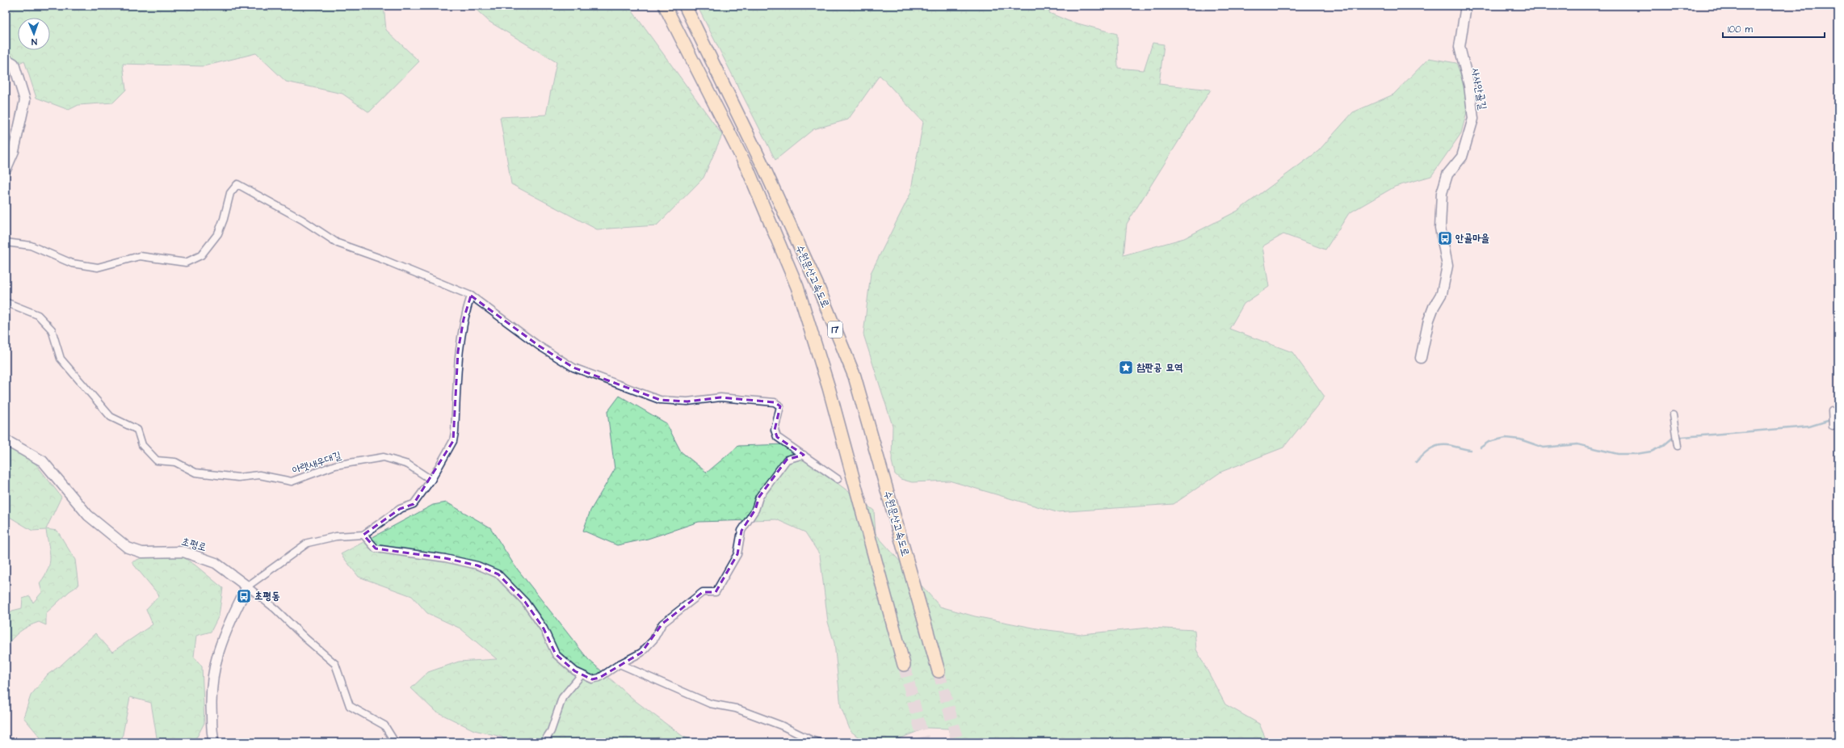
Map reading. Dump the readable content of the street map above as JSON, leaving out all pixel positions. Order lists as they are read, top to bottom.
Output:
{
  "streets": {
    "highway": ["수원문산고속도로", "17"],
    "street": ["사사안골길", "아랫새우대길", "초평로"]
  },
  "places": {
    "bus stop": ["안골마을", "초평동"],
    "place": ["참판공 묘역"]
  },
  "scale_bar": "100 m",
  "north": "bottom"
}
